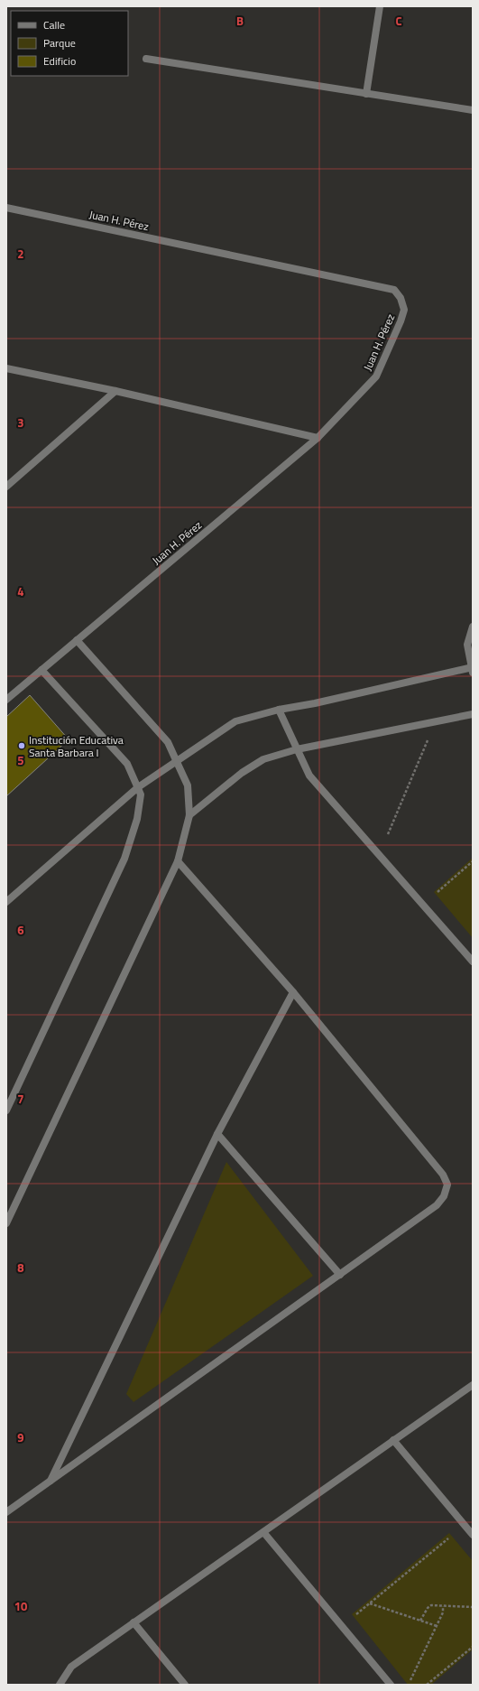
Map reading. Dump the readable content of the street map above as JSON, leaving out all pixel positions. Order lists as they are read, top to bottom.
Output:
{
  "streets": {
    "street": ["Juan H. Pérez"]
  },
  "places": ["Institución Educativa Santa Barbara I"],
  "legend": ["Calle", "Parque", "Edificio"],
  "grid": {
    "columns": ["B", "C"],
    "rows": [
      "2",
      "3",
      "4",
      "5",
      "6",
      "7",
      "8",
      "9",
      "10"
    ]
  }
}
